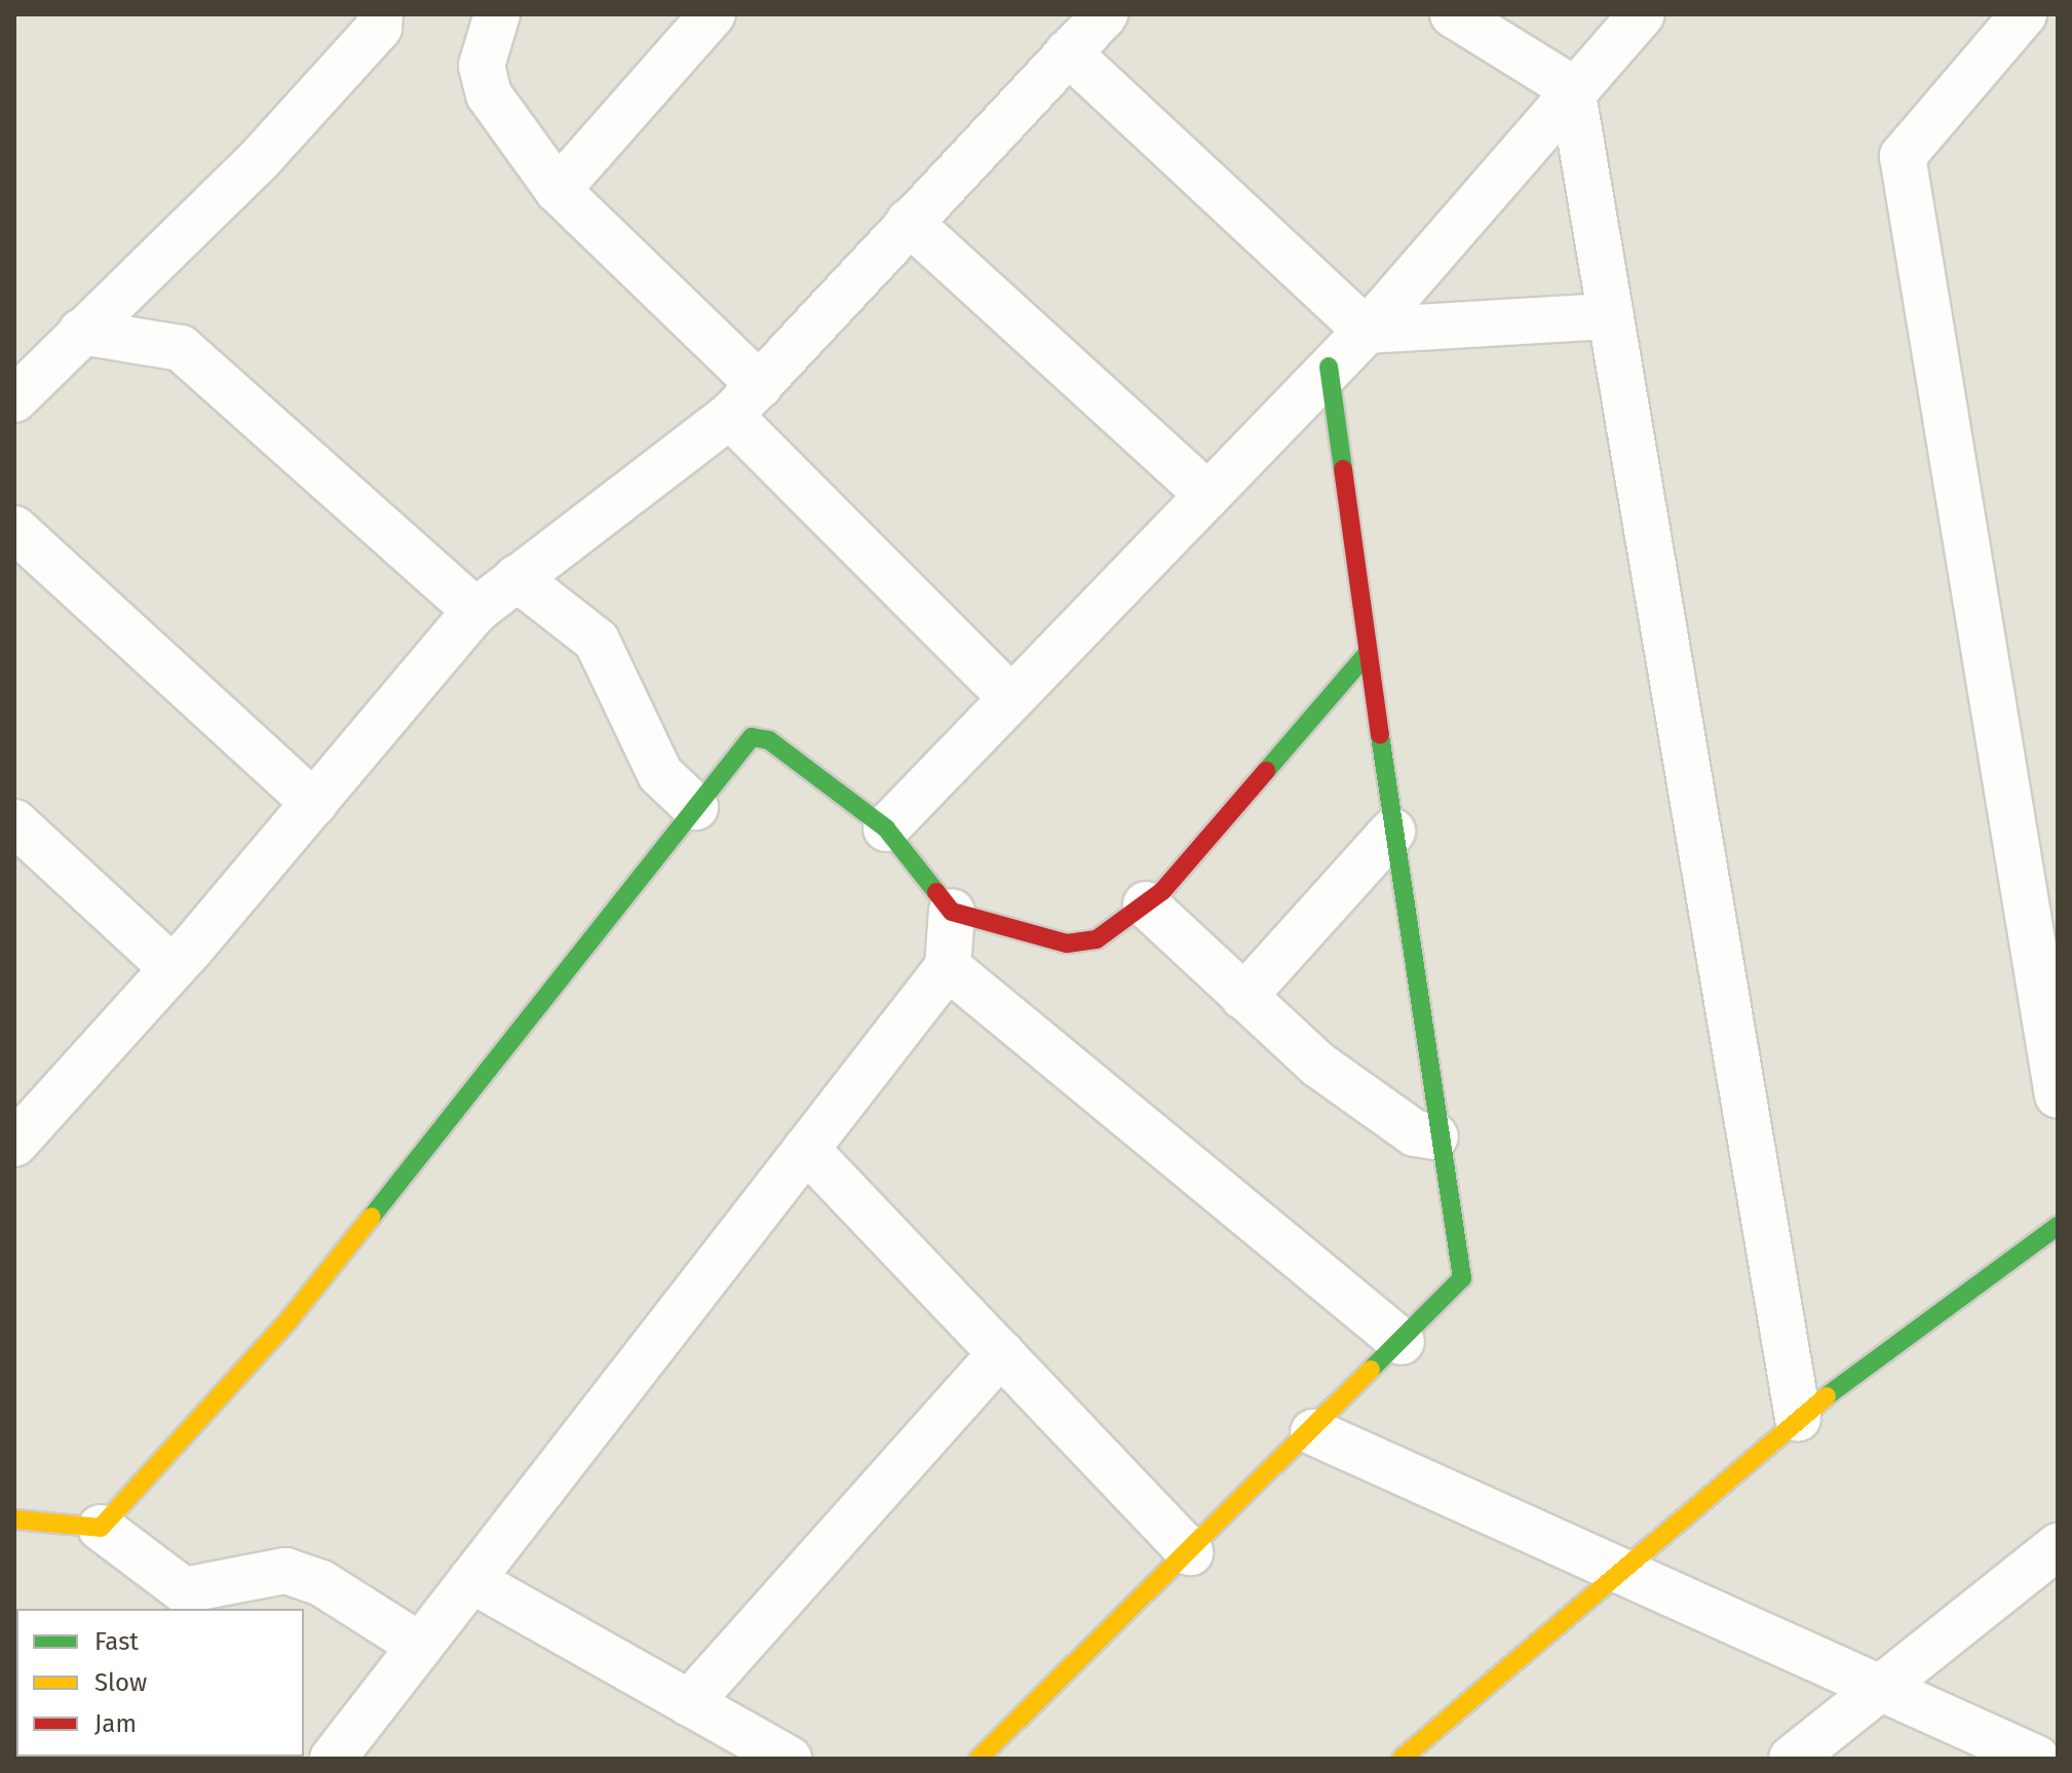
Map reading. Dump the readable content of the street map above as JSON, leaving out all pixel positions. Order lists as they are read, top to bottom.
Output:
{
  "legend": ["Fast", "Slow", "Jam"]
}
